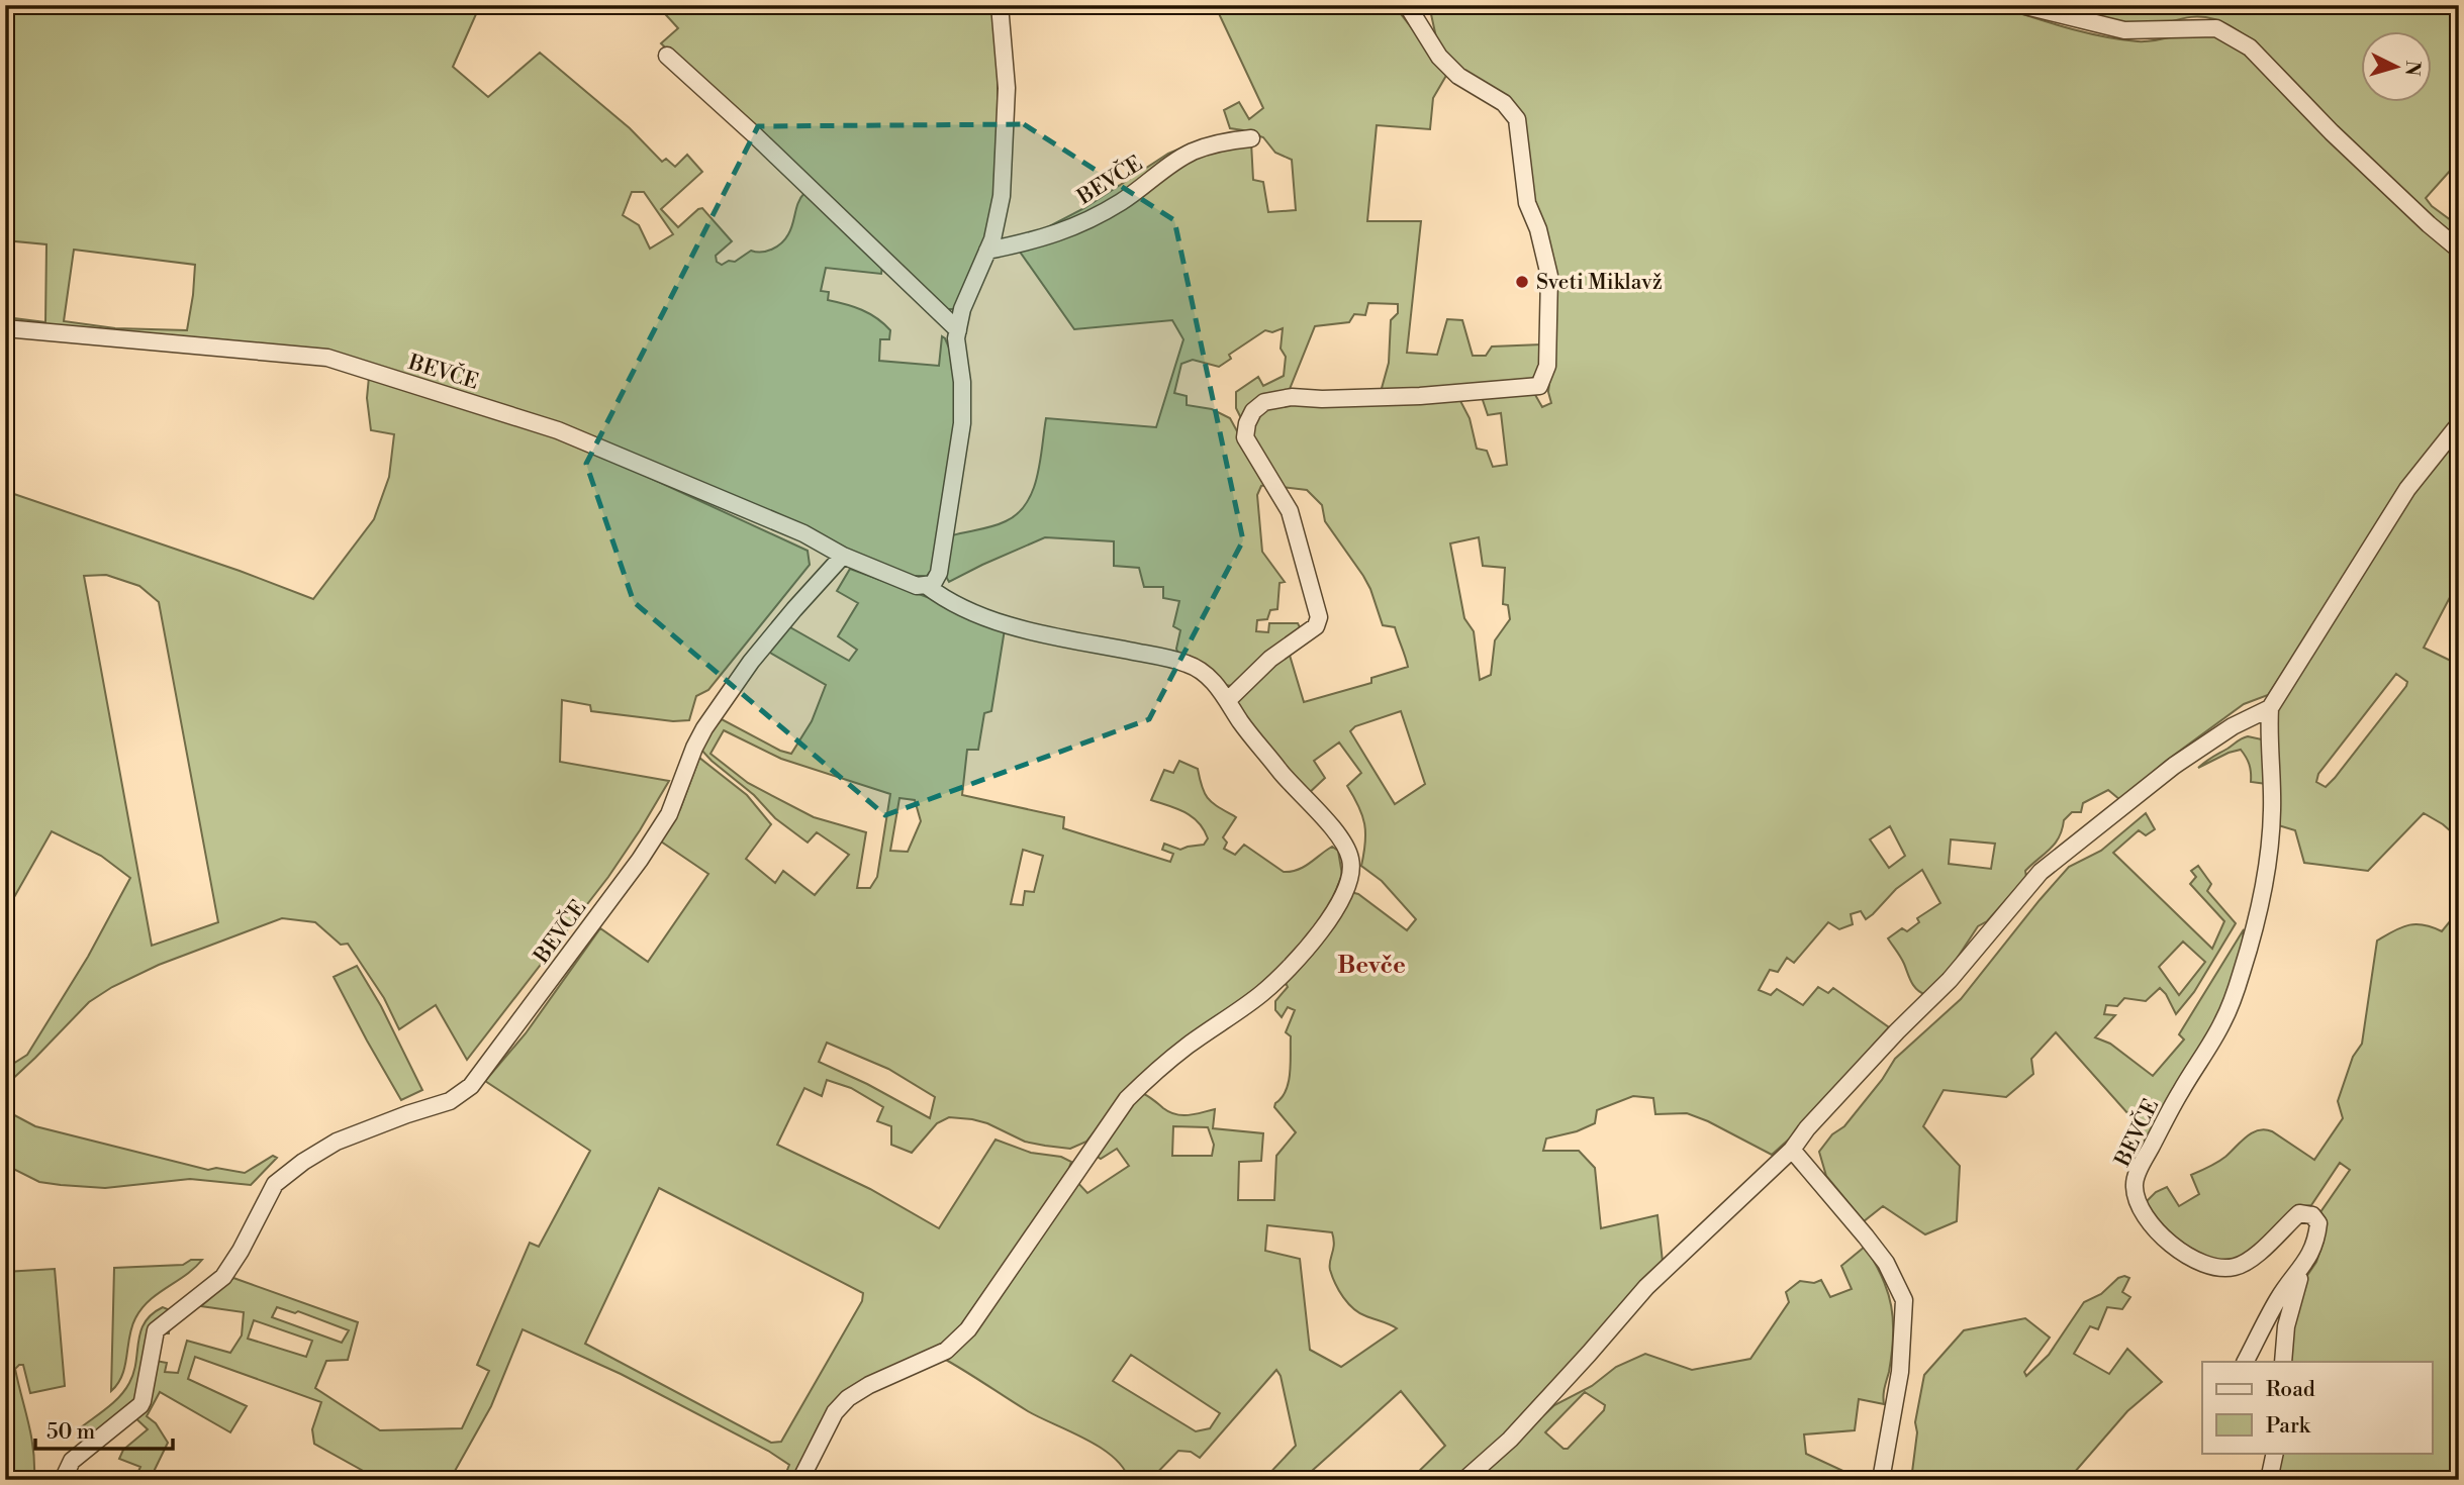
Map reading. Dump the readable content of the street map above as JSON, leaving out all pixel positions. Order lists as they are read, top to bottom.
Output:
{
  "streets": {
    "street": ["BEVČE"]
  },
  "districts": ["Bevče"],
  "places": ["Sveti Miklavž"],
  "legend": ["Road", "Park"],
  "scale_bar": "50 m",
  "north": "right"
}
